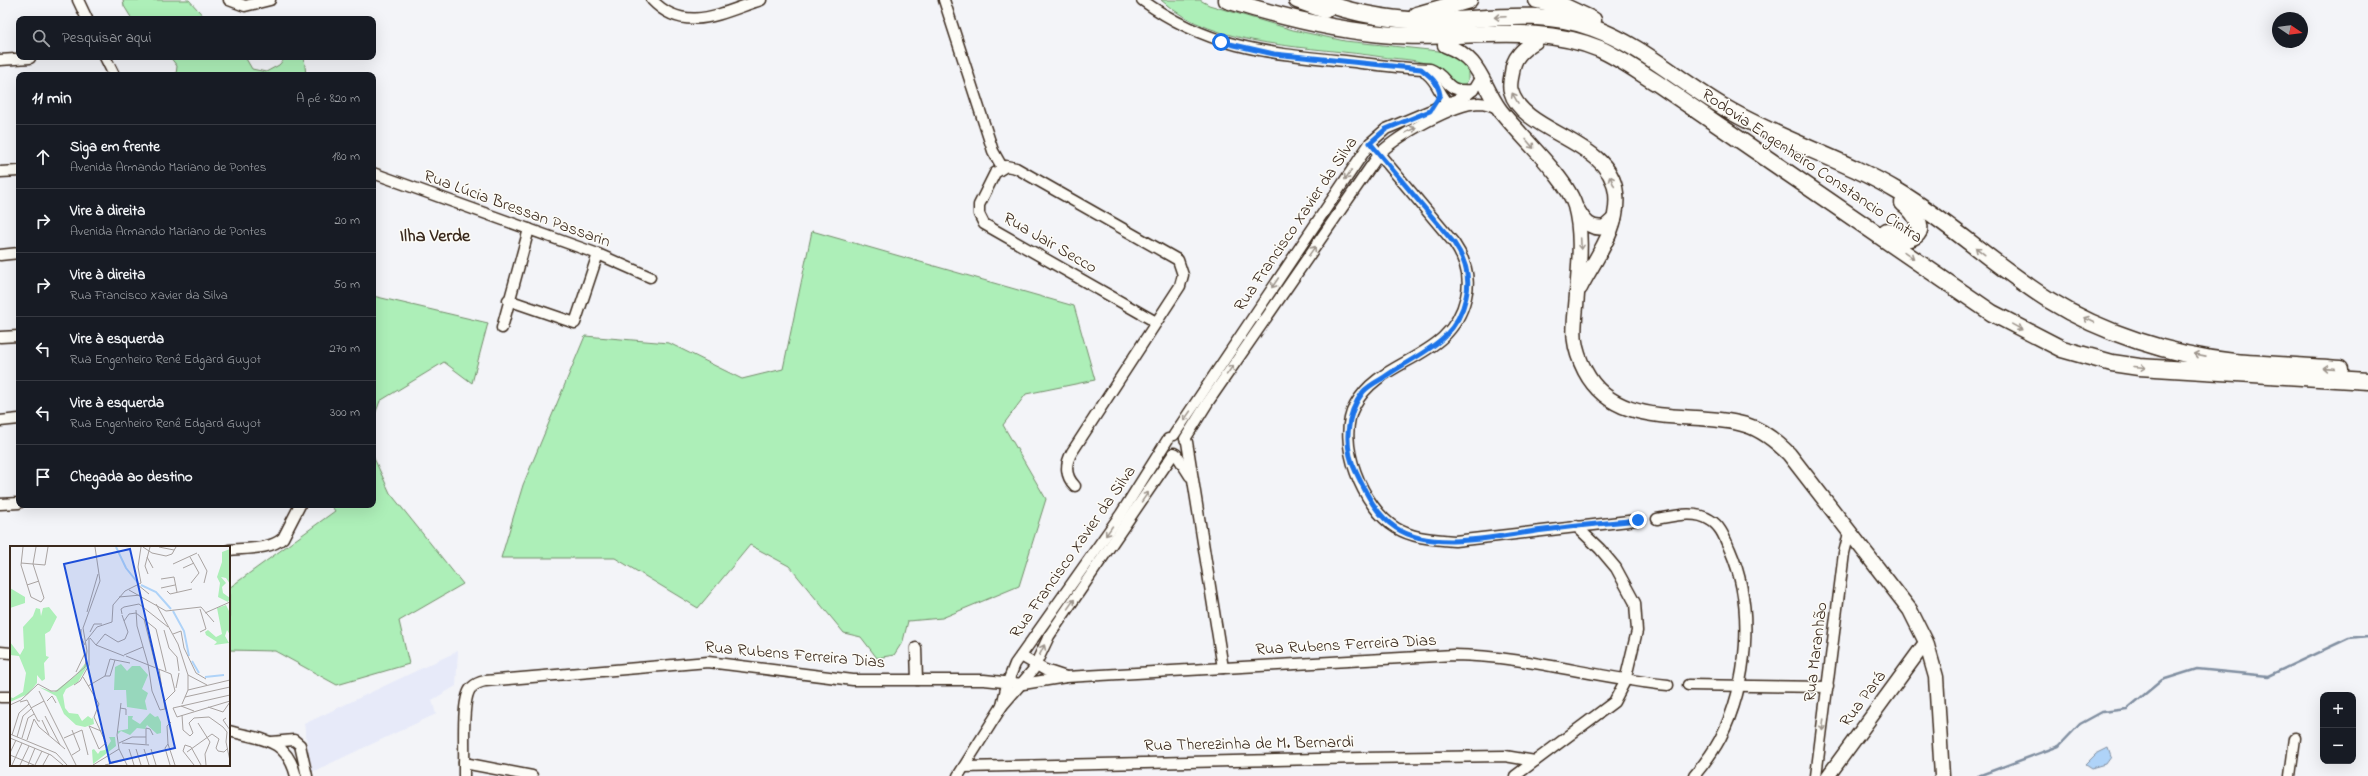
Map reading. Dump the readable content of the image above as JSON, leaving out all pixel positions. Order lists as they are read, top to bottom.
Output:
{
  "streets": {
    "main road": ["Rodovia Engenheiro Constancio Cintra"],
    "street": [
      "Rua Lúcia Bressan Passarin",
      "Rua Francisco Xavier da Silva",
      "Rua Jair Secco",
      "Rua Rubens Ferreira Dias",
      "Rua Maranhão",
      "Rua Pará",
      "Rua Therezinha de M. Bernardi"
    ]
  },
  "crossings": [
    ["Rua Francisco Xavier da Silva", "Rua Rubens Ferreira Dias"]
  ],
  "one_way": ["Rua Maranhão"],
  "districts": ["Ilha Verde"],
  "north": "right",
  "page": {
    "search": "Pesquisar aqui",
    "heading": ["11 min", "A pé · 820 m"],
    "list": [
      ["Siga em frente", "Avenida Armando Mariano de Pontes", "180 m"],
      ["Vire à direita", "Avenida Armando Mariano de Pontes", "20 m"],
      ["Vire à direita", "Rua Francisco Xavier da Silva", "50 m"],
      ["Vire à esquerda", "Rua Engenheiro Renê Edgard Guyot", "270 m"],
      ["Vire à esquerda", "Rua Engenheiro Renê Edgard Guyot", "300 m"],
      "Chegada ao destino"
    ],
    "map_buttons": ["+", "−"]
  }
}
